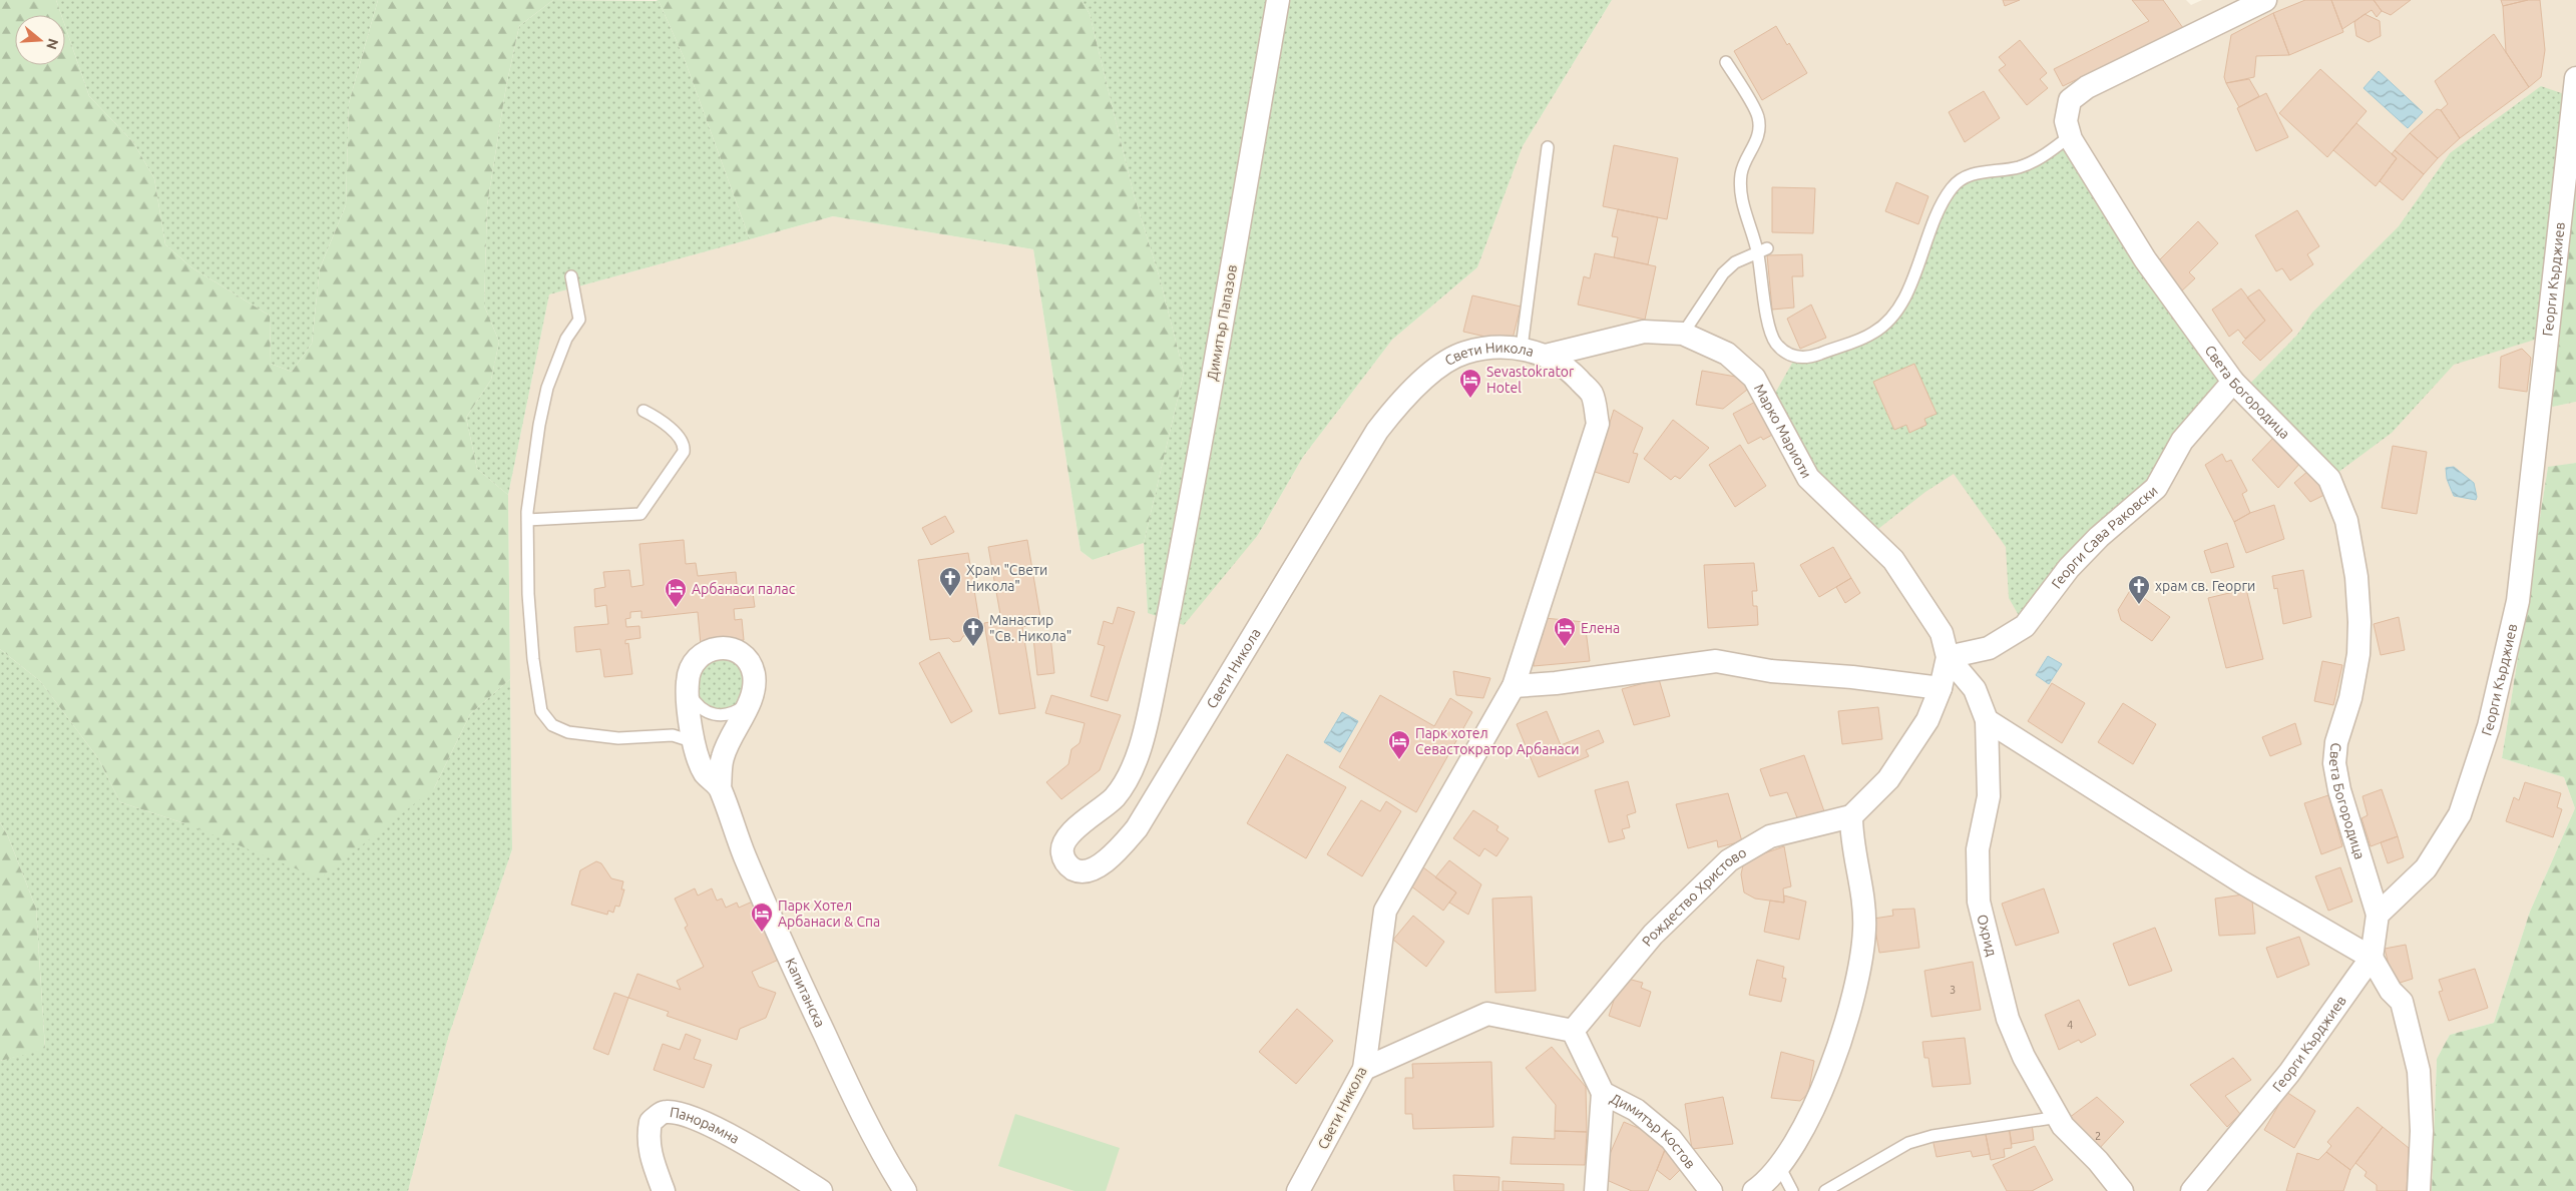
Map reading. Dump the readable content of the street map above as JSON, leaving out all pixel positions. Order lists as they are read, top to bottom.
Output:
{
  "streets": {
    "street": [
      "Георги Кърджиев",
      "Димитър Папазов",
      "Свети Никола",
      "Света Богородица",
      "Марко Мариоти",
      "Георги Сава Раковски",
      "Рождество Христово",
      "Охрид",
      "Капитанска",
      "Панорамна",
      "Димитър Костов"
    ]
  },
  "crossings": [
    ["Георги Кърджиев", "Света Богородица"],
    ["Димитър Папазов", "Свети Никола"],
    ["Свети Никола", "Марко Мариоти"],
    ["Света Богородица", "Георги Сава Раковски"],
    ["Марко Мариоти", "Георги Сава Раковски"],
    ["Марко Мариоти", "Охрид"],
    ["Георги Сава Раковски", "Охрид"],
    ["Рождество Христово", "Димитър Костов"]
  ],
  "places": {
    "hotel": [
      "Sevastokrator Hotel",
      "Арбанаси палас",
      "Елена",
      "Парк хотел Севастократор Арбанаси",
      "Парк Хотел Арбанаси & Спа"
    ],
    "church": ["Храм \"Свети Никола\"", "храм св. Георги", "Манастир \"Св. Никола\""]
  },
  "house_numbers": ["3", "4", "2"],
  "north": "right"
}
